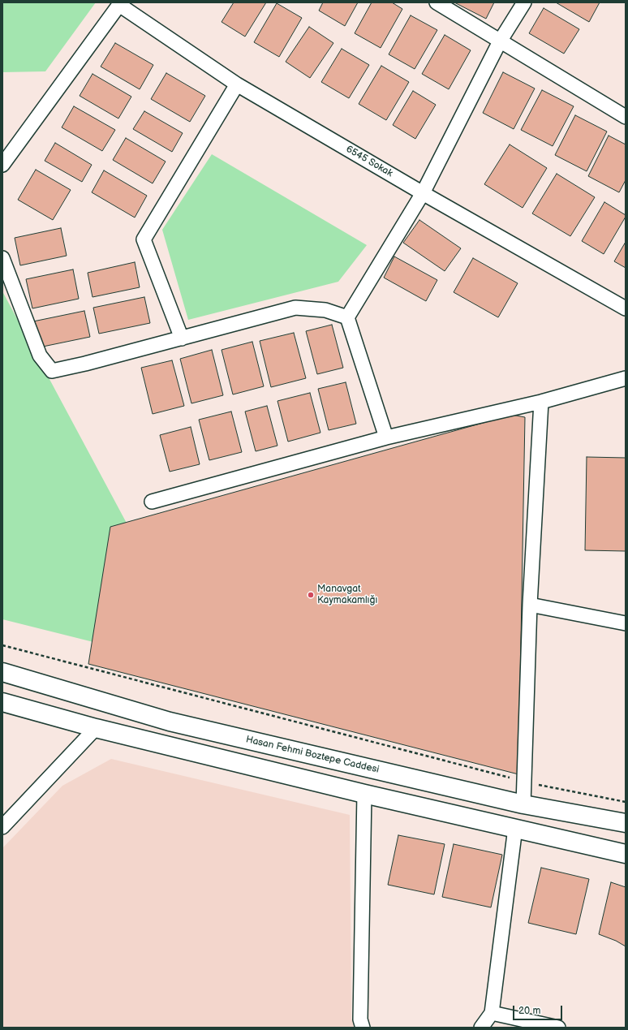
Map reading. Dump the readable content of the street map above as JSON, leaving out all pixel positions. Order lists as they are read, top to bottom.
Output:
{
  "streets": {
    "main road": ["Hasan Fehmi Boztepe Caddesi"],
    "street": ["6545 Sokak"]
  },
  "places": ["Manavgat Kaymakamlığı"],
  "scale_bar": "20 m"
}
